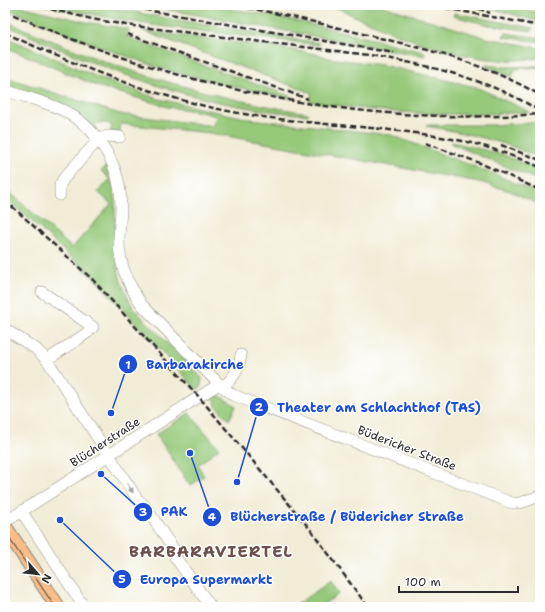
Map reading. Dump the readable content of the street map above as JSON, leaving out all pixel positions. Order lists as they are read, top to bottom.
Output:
{
  "streets": {
    "street": ["Blücherstraße", "Büdericher Straße"]
  },
  "crossings": [
    ["Blücherstraße", "Büdericher Straße"]
  ],
  "districts": ["BARBARAVIERTEL"],
  "places": [
    "Barbarakirche",
    "Blücherstraße / Büdericher Straße",
    "PAK",
    "Theater am Schlachthof (TAS)",
    "Europa Supermarkt"
  ],
  "scale_bar": "100 m",
  "north": "bottom right"
}
